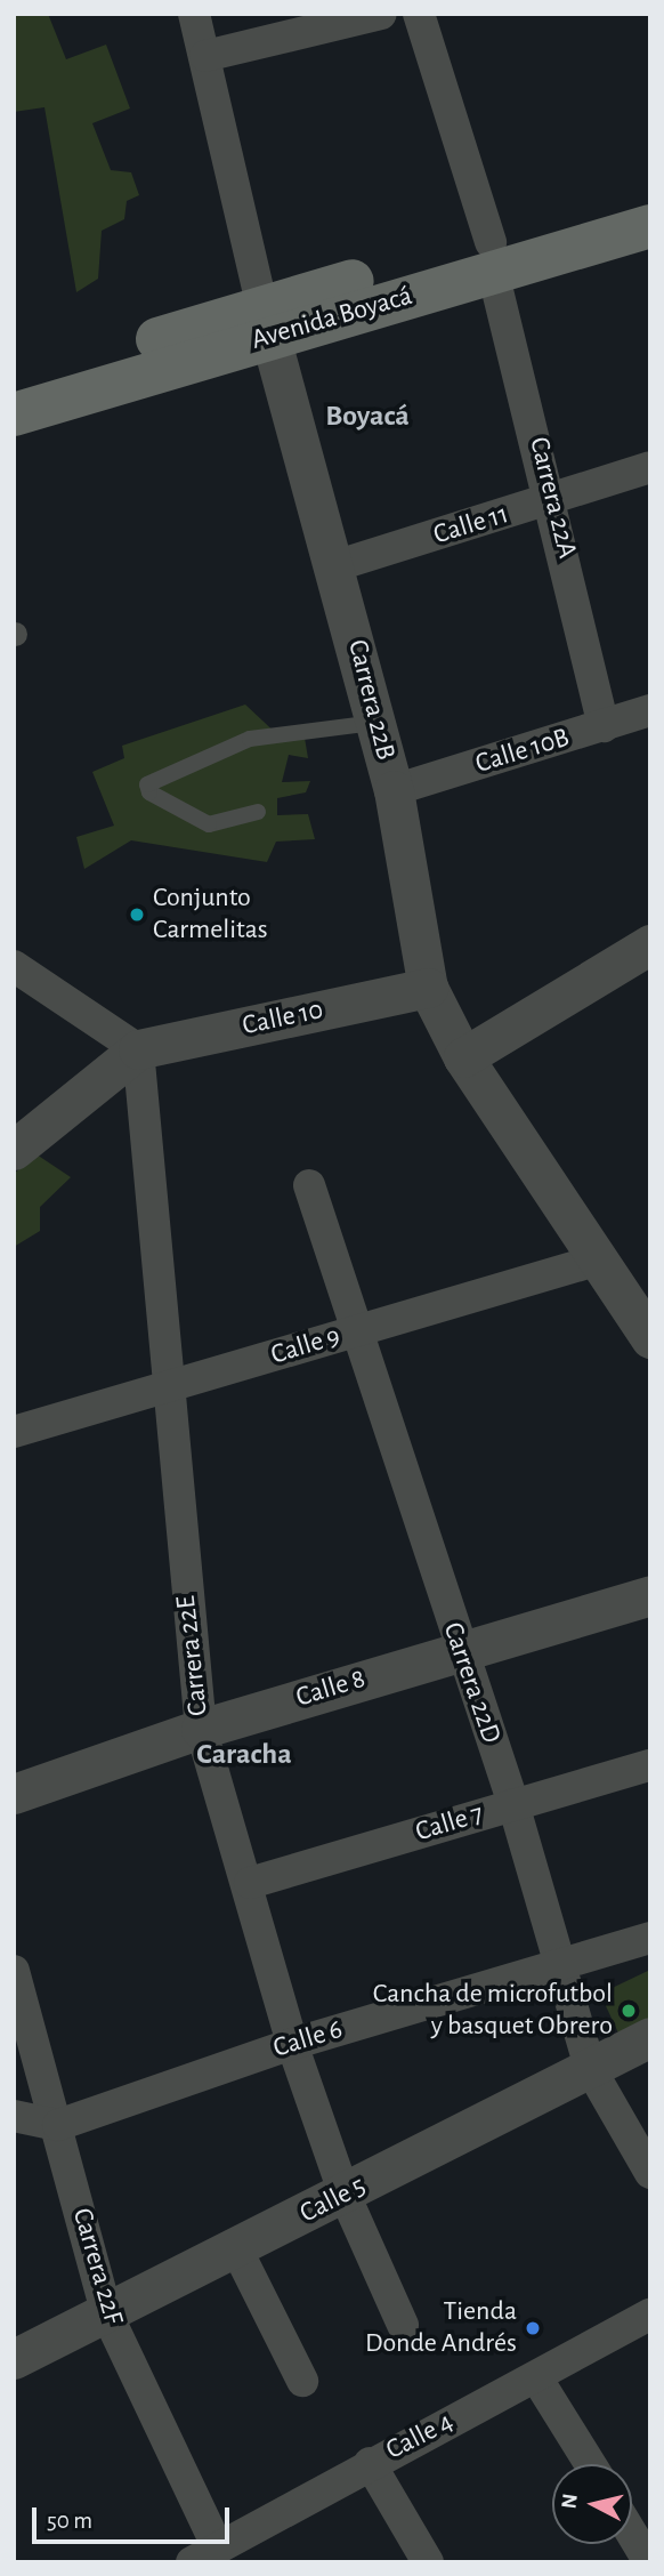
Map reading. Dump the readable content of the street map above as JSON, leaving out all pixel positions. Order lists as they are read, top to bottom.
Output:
{
  "streets": {
    "main road": ["Avenida Boyacá"],
    "street": [
      "Carrera 22A",
      "Calle 11",
      "Carrera 22B",
      "Calle 10B",
      "Calle 10",
      "Calle 9",
      "Carrera 22E",
      "Carrera 22D",
      "Calle 8",
      "Calle 7",
      "Calle 6",
      "Calle 5",
      "Carrera 22F",
      "Calle 4"
    ]
  },
  "crossings": [
    ["Avenida Boyacá", "Carrera 22A"],
    ["Avenida Boyacá", "Carrera 22B"],
    ["Carrera 22A", "Calle 11"],
    ["Carrera 22A", "Calle 10B"],
    ["Calle 11", "Carrera 22B"],
    ["Carrera 22B", "Calle 10B"],
    ["Carrera 22B", "Calle 10"],
    ["Carrera 22B", "Calle 9"],
    ["Calle 10", "Carrera 22E"],
    ["Calle 9", "Carrera 22E"],
    ["Calle 9", "Carrera 22D"],
    ["Carrera 22E", "Calle 8"],
    ["Carrera 22E", "Calle 7"],
    ["Carrera 22E", "Calle 6"],
    ["Carrera 22E", "Calle 5"],
    ["Carrera 22D", "Calle 8"],
    ["Carrera 22D", "Calle 7"],
    ["Carrera 22D", "Calle 6"],
    ["Carrera 22D", "Calle 5"],
    ["Calle 6", "Carrera 22F"],
    ["Calle 5", "Carrera 22F"],
    ["Carrera 22F", "Calle 4"]
  ],
  "districts": ["Boyacá", "Caracha"],
  "places": ["Conjunto Carmelitas", "Cancha de microfutbol y basquet Obrero", "Tienda Donde Andrés"],
  "scale_bar": "50 m",
  "north": "left"
}
